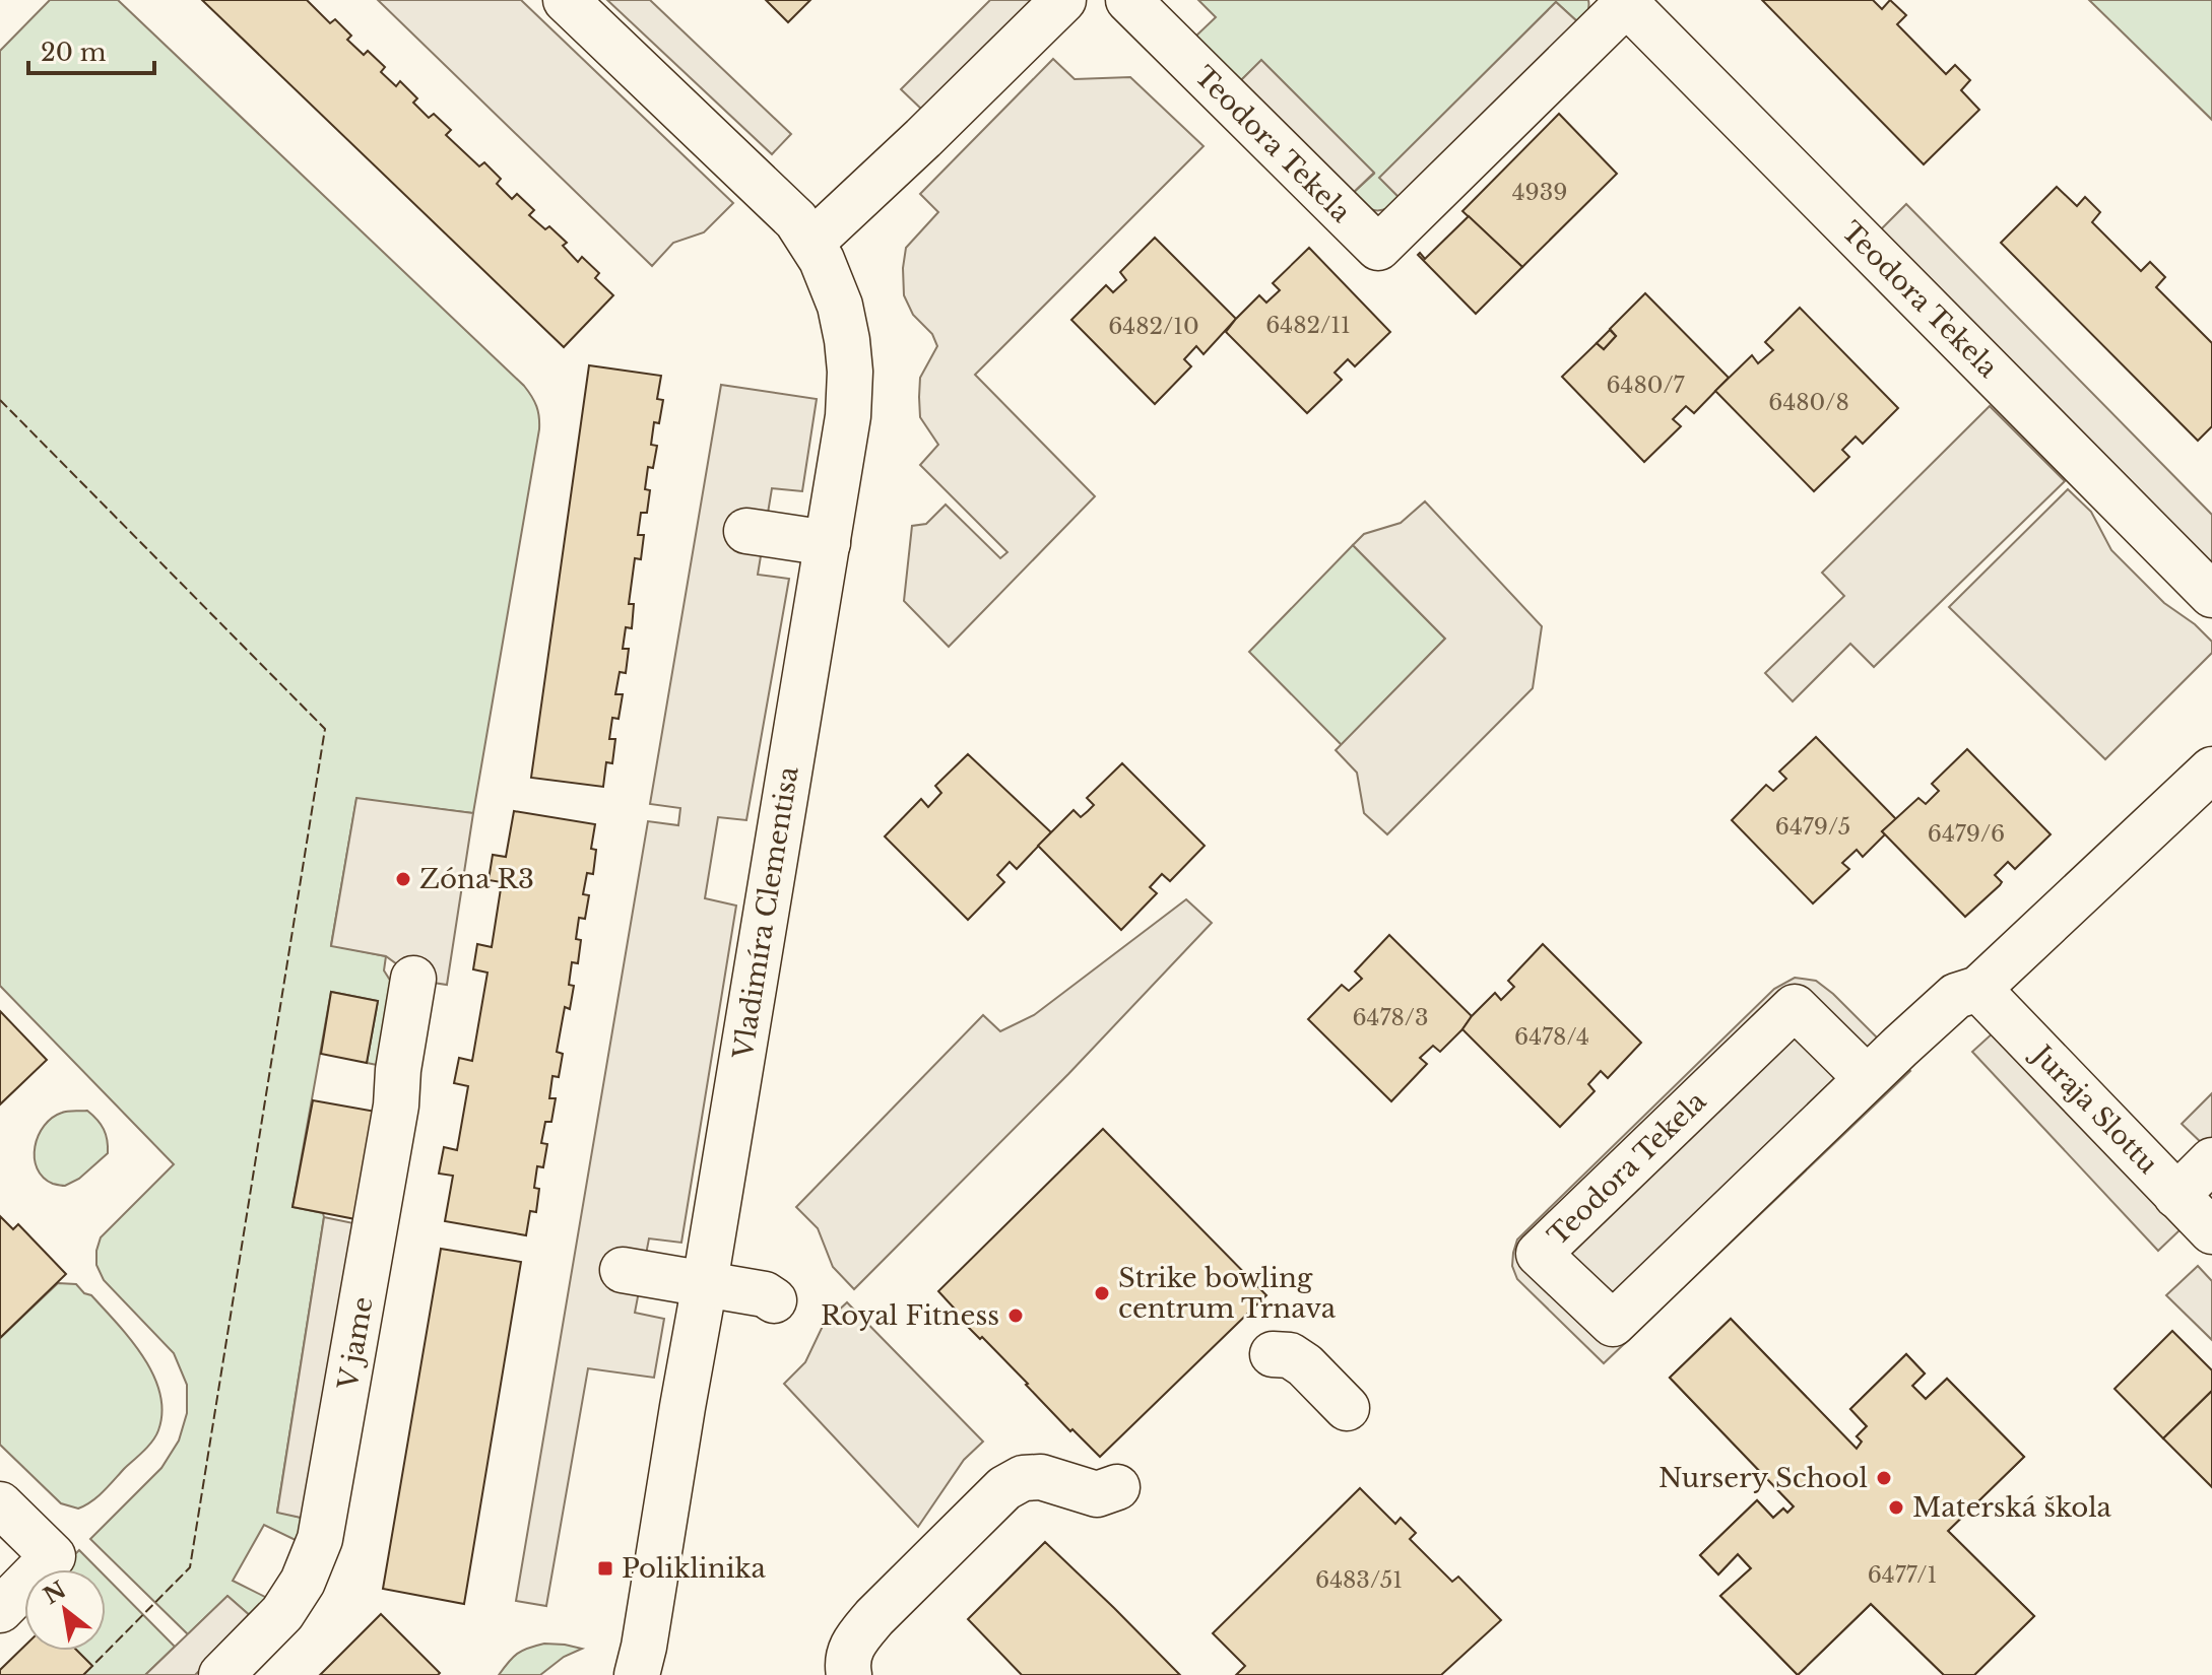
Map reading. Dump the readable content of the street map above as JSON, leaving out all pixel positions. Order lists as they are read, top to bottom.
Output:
{
  "streets": {
    "street": [
      "Teodora Tekela",
      "Vladimíra Clementisa",
      "Juraja Slottu",
      "V jame"
    ]
  },
  "crossings": [
    ["Teodora Tekela", "Juraja Slottu"]
  ],
  "places": {
    "other": [
      "Zóna R3",
      "Strike bowling centrum Trnava",
      "Royal Fitness",
      "Nursery School",
      "Materská škola"
    ],
    "transit": ["Poliklinika"]
  },
  "house_numbers": [
    "4939",
    "6482/11",
    "6482/10",
    "6480/7",
    "6480/8",
    "6479/5",
    "6479/6",
    "6478/3",
    "6478/4",
    "6477/1",
    "6483/51"
  ],
  "scale_bar": "20 m",
  "north": "top left"
}
